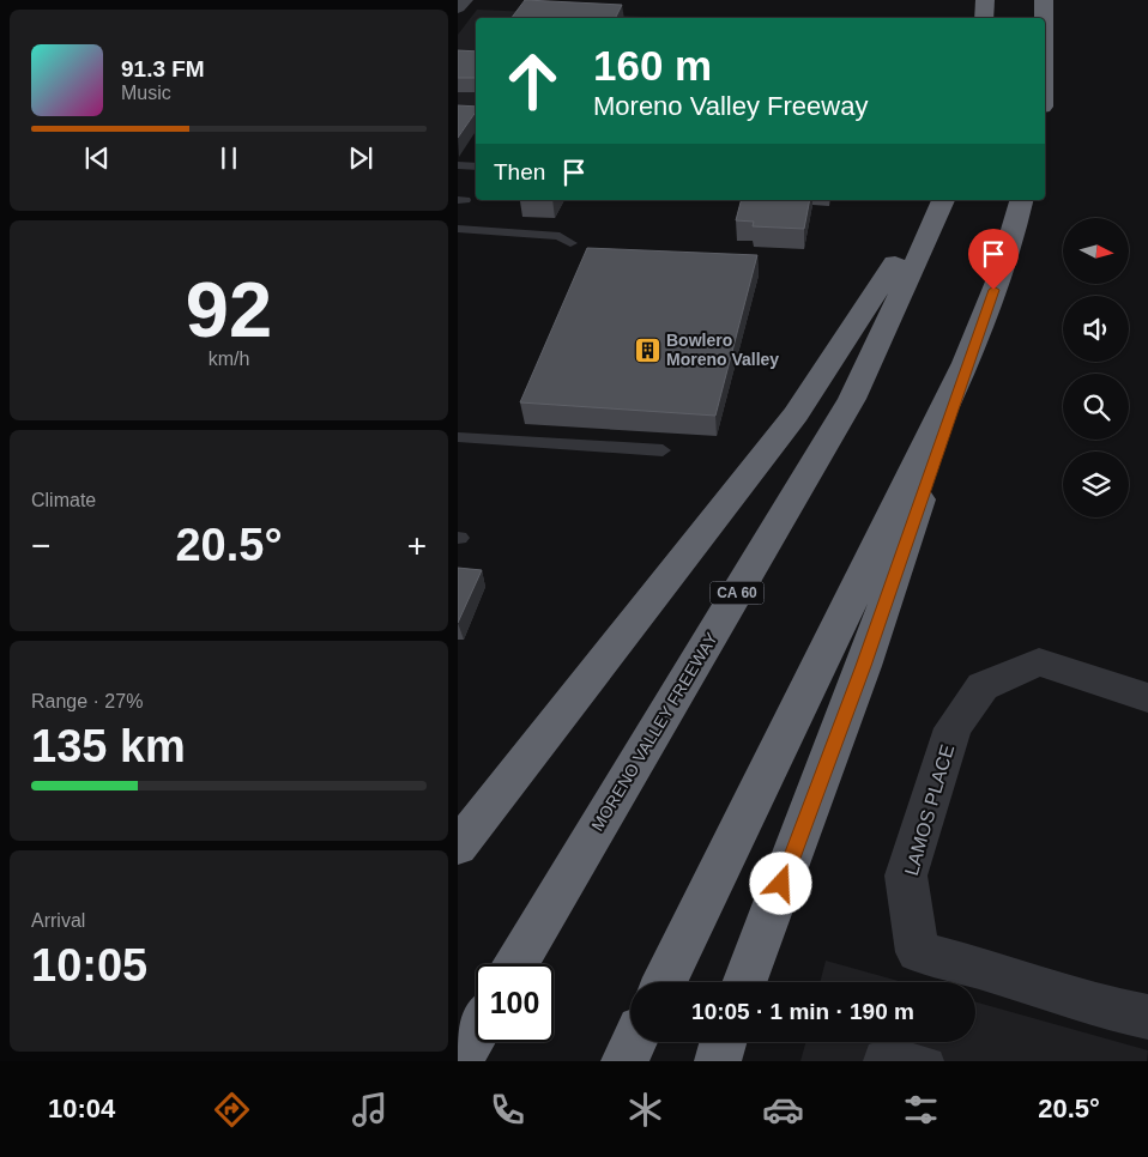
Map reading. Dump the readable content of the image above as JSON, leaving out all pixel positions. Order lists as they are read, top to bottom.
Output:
{
  "streets": {
    "highway": ["CA 60", "MORENO VALLEY FREEWAY"],
    "street": ["LAMOS PLACE"]
  },
  "places": {
    "building": ["Bowlero Moreno Valley"]
  },
  "north": "right",
  "page": {
    "turn": ["160 m", "Moreno Valley Freeway"],
    "song": ["91.3 FM", "Music"],
    "then": "Then",
    "tile": [
      ["92", "km/h"],
      "Climate",
      ["Range · 27%", "135 km"],
      ["Arrival", "10:05"]
    ],
    "heat": ["−", "20.5°", "+"],
    "limit": "100",
    "trip": "10:05 · 1 min · 190 m",
    "tabs": ["10:04", "20.5°"]
  }
}
